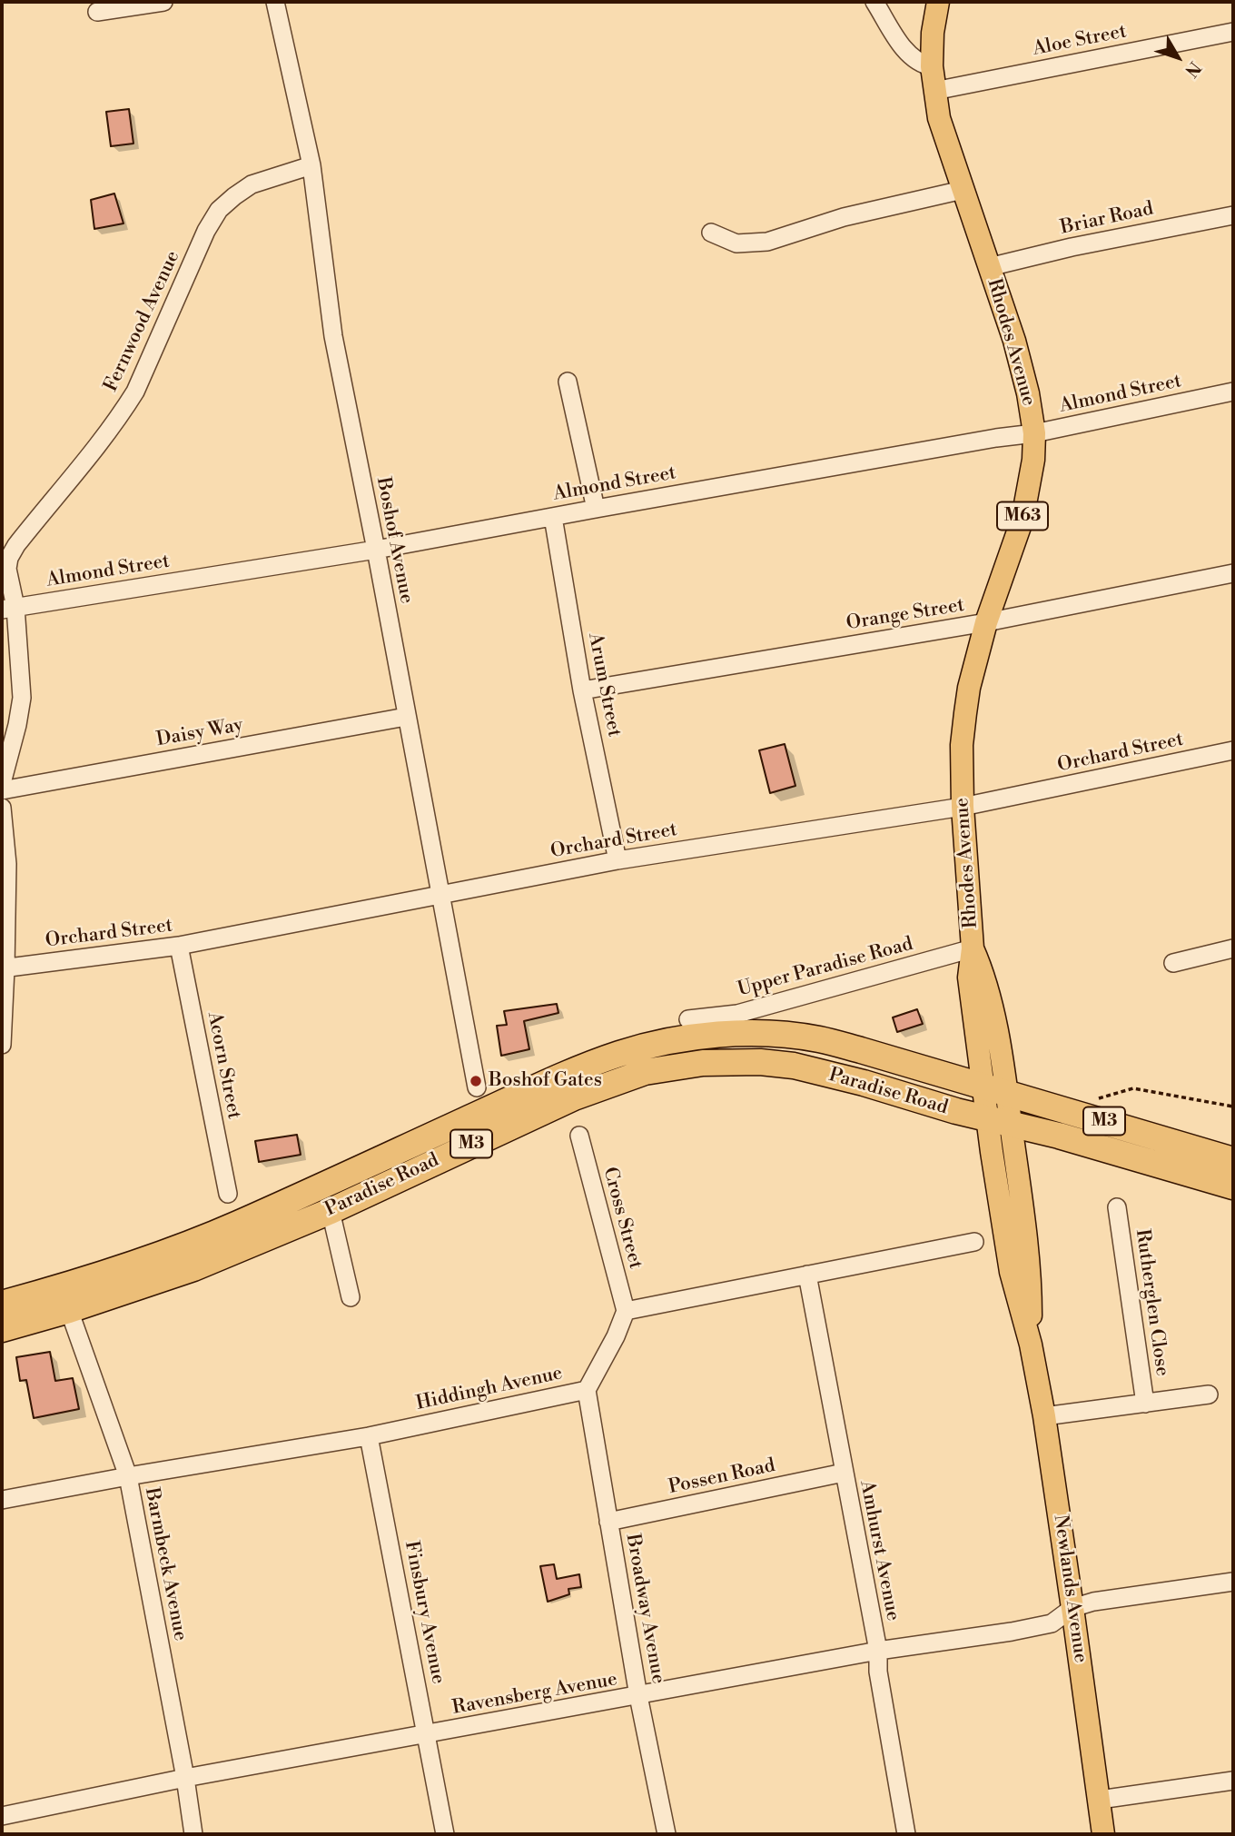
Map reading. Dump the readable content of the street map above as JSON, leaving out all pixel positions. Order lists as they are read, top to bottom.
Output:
{
  "streets": {
    "highway": ["Paradise Road", "M3"],
    "main road": ["Rhodes Avenue", "M63", "Newlands Avenue"],
    "street": [
      "Aloe Street",
      "Briar Road",
      "Fernwood Avenue",
      "Almond Street",
      "Boshof Avenue",
      "Orange Street",
      "Arum Street",
      "Daisy Way",
      "Orchard Street",
      "Upper Paradise Road",
      "Acorn Street",
      "Cross Street",
      "Rutherglen Close",
      "Hiddingh Avenue",
      "Possen Road",
      "Amhurst Avenue",
      "Barmbeck Avenue",
      "Broadway Avenue",
      "Finsbury Avenue",
      "Ravensberg Avenue"
    ]
  },
  "crossings": [
    ["Aloe Street", "Rhodes Avenue"],
    ["Briar Road", "Rhodes Avenue"],
    ["Fernwood Avenue", "Almond Street"],
    ["Fernwood Avenue", "Boshof Avenue"],
    ["Rhodes Avenue", "Almond Street"],
    ["Rhodes Avenue", "Orange Street"],
    ["Rhodes Avenue", "Orchard Street"],
    ["Rhodes Avenue", "Upper Paradise Road"],
    ["Rhodes Avenue", "Paradise Road"],
    ["Rhodes Avenue", "M3"],
    ["Rhodes Avenue", "Newlands Avenue"],
    ["Almond Street", "Boshof Avenue"],
    ["Almond Street", "Arum Street"],
    ["Boshof Avenue", "Daisy Way"],
    ["Boshof Avenue", "Orchard Street"],
    ["Orange Street", "Arum Street"],
    ["Arum Street", "Orchard Street"],
    ["Orchard Street", "Acorn Street"],
    ["Paradise Road", "M3"],
    ["Paradise Road", "Barmbeck Avenue"],
    ["Paradise Road", "Newlands Avenue"],
    ["M3", "Newlands Avenue"],
    ["Cross Street", "Hiddingh Avenue"],
    ["Hiddingh Avenue", "Barmbeck Avenue"],
    ["Hiddingh Avenue", "Broadway Avenue"],
    ["Hiddingh Avenue", "Finsbury Avenue"],
    ["Possen Road", "Amhurst Avenue"],
    ["Possen Road", "Broadway Avenue"],
    ["Amhurst Avenue", "Ravensberg Avenue"],
    ["Barmbeck Avenue", "Ravensberg Avenue"],
    ["Newlands Avenue", "Ravensberg Avenue"],
    ["Broadway Avenue", "Ravensberg Avenue"],
    ["Finsbury Avenue", "Ravensberg Avenue"]
  ],
  "places": ["Boshof Gates"],
  "north": "bottom right"
}
